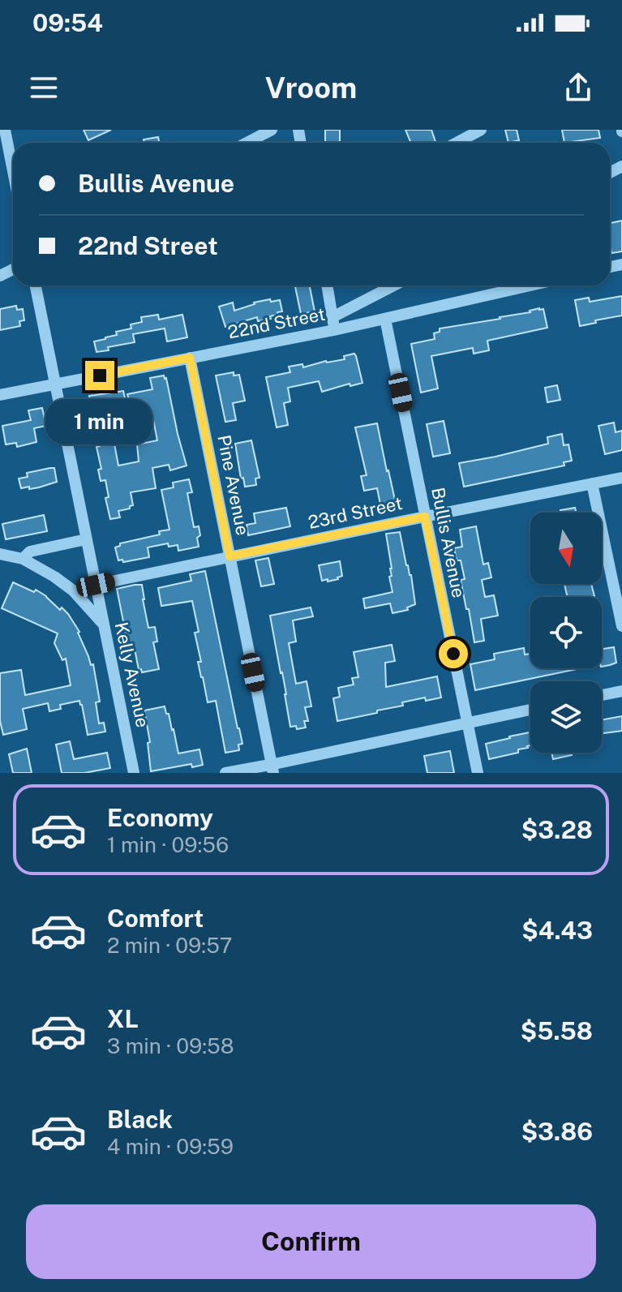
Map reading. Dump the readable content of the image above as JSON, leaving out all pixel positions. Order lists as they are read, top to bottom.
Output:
{
  "streets": {
    "street": [
      "22nd Street",
      "Pine Avenue",
      "23rd Street",
      "Bullis Avenue",
      "Kelly Avenue"
    ]
  },
  "crossings": [
    ["22nd Street", "Pine Avenue"],
    ["22nd Street", "Bullis Avenue"],
    ["22nd Street", "Kelly Avenue"],
    ["Pine Avenue", "23rd Street"],
    ["23rd Street", "Bullis Avenue"],
    ["23rd Street", "Kelly Avenue"]
  ],
  "north": "bottom",
  "page": {
    "status": "09:54",
    "header": "Vroom",
    "banner": ["Bullis Avenue", "22nd Street"],
    "bubble": "1 min",
    "list": [
      {
        "name": "Economy",
        "note": "1 min · 09:56",
        "value": "$3.28"
      },
      {
        "name": "Comfort",
        "note": "2 min · 09:57",
        "value": "$4.43"
      },
      {
        "name": "XL",
        "note": "3 min · 09:58",
        "value": "$5.58"
      },
      {
        "name": "Black",
        "note": "4 min · 09:59",
        "value": "$3.86"
      }
    ],
    "buttons": "Confirm"
  }
}
